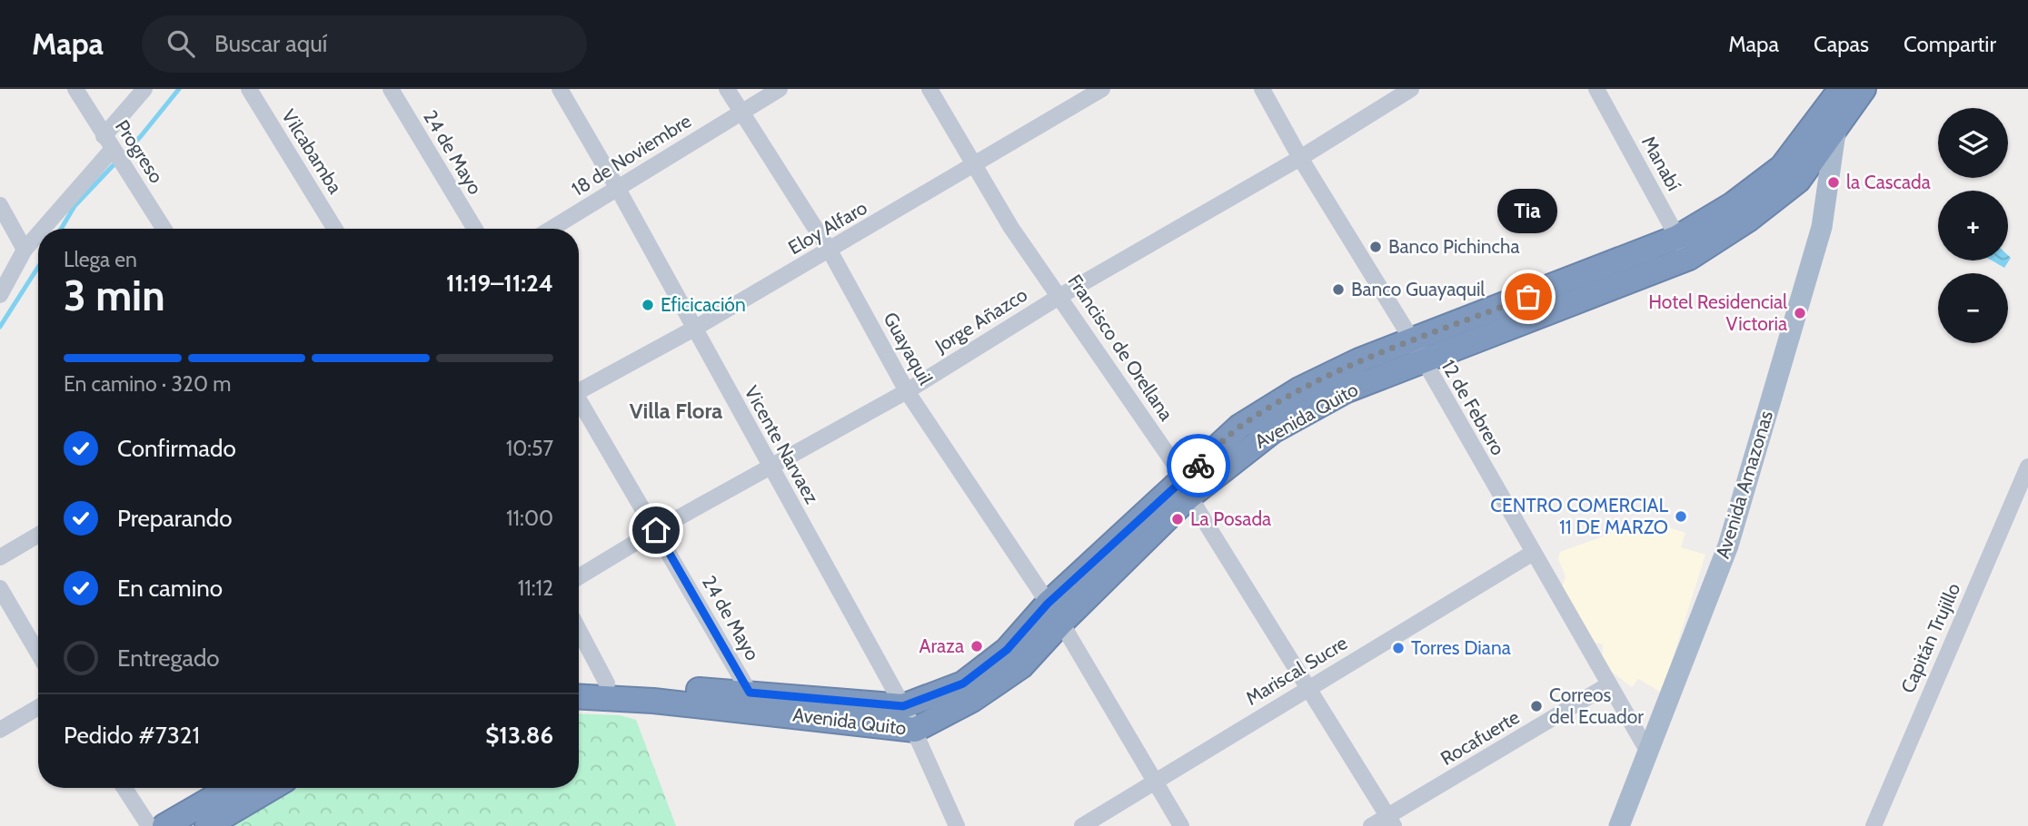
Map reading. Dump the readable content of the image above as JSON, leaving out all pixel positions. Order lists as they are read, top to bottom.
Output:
{
  "streets": {
    "highway": ["Avenida Quito"],
    "main road": ["Avenida Amazonas"],
    "street": [
      "Progreso",
      "Vilcabamba",
      "24 de Mayo",
      "18 de Noviembre",
      "Manabí",
      "Eloy Alfaro",
      "Jorge Añazco",
      "Francisco de Orellana",
      "Guayaquil",
      "12 de Febrero",
      "Vicente Narvaez",
      "Capitán Trujillo",
      "Mariscal Sucre",
      "Rocafuerte"
    ]
  },
  "crossings": [
    ["24 de Mayo", "Jorge Añazco"],
    ["24 de Mayo", "Avenida Quito"],
    ["18 de Noviembre", "Guayaquil"],
    ["18 de Noviembre", "Vicente Narvaez"],
    ["Manabí", "Avenida Quito"],
    ["Eloy Alfaro", "Francisco de Orellana"],
    ["Eloy Alfaro", "Guayaquil"],
    ["Eloy Alfaro", "Vicente Narvaez"],
    ["Jorge Añazco", "Francisco de Orellana"],
    ["Jorge Añazco", "Guayaquil"],
    ["Jorge Añazco", "12 de Febrero"],
    ["Jorge Añazco", "Vicente Narvaez"],
    ["Francisco de Orellana", "Avenida Quito"],
    ["Francisco de Orellana", "Mariscal Sucre"],
    ["Francisco de Orellana", "Rocafuerte"],
    ["Guayaquil", "Avenida Quito"],
    ["Guayaquil", "Mariscal Sucre"],
    ["12 de Febrero", "Avenida Quito"],
    ["12 de Febrero", "Avenida Amazonas"],
    ["12 de Febrero", "Mariscal Sucre"],
    ["12 de Febrero", "Rocafuerte"],
    ["Avenida Quito", "Vicente Narvaez"],
    ["Avenida Quito", "Avenida Amazonas"]
  ],
  "districts": ["Villa Flora"],
  "places": [
    "la Cascada",
    "Banco Pichincha",
    "Banco Guayaquil",
    "Tia",
    "Eficicación",
    "Hotel Residencial Victoria",
    "CENTRO COMERCIAL 11 DE MARZO",
    "La Posada",
    "Araza",
    "Torres Diana",
    "Correos del Ecuador"
  ],
  "page": {
    "header": "Mapa",
    "search": "Buscar aquí",
    "nav": ["Mapa", "Capas", "Compartir"],
    "map_buttons": ["+", "−"],
    "bubble": "Tia",
    "heading": ["3 min", "Llega en", "11:19–11:24"],
    "panel": ["Pedido #7321", "$13.86"],
    "bar": "En camino · 320 m",
    "list": [
      ["Confirmado", "10:57"],
      ["Preparando", "11:00"],
      ["En camino", "11:12"],
      "Entregado"
    ]
  }
}
